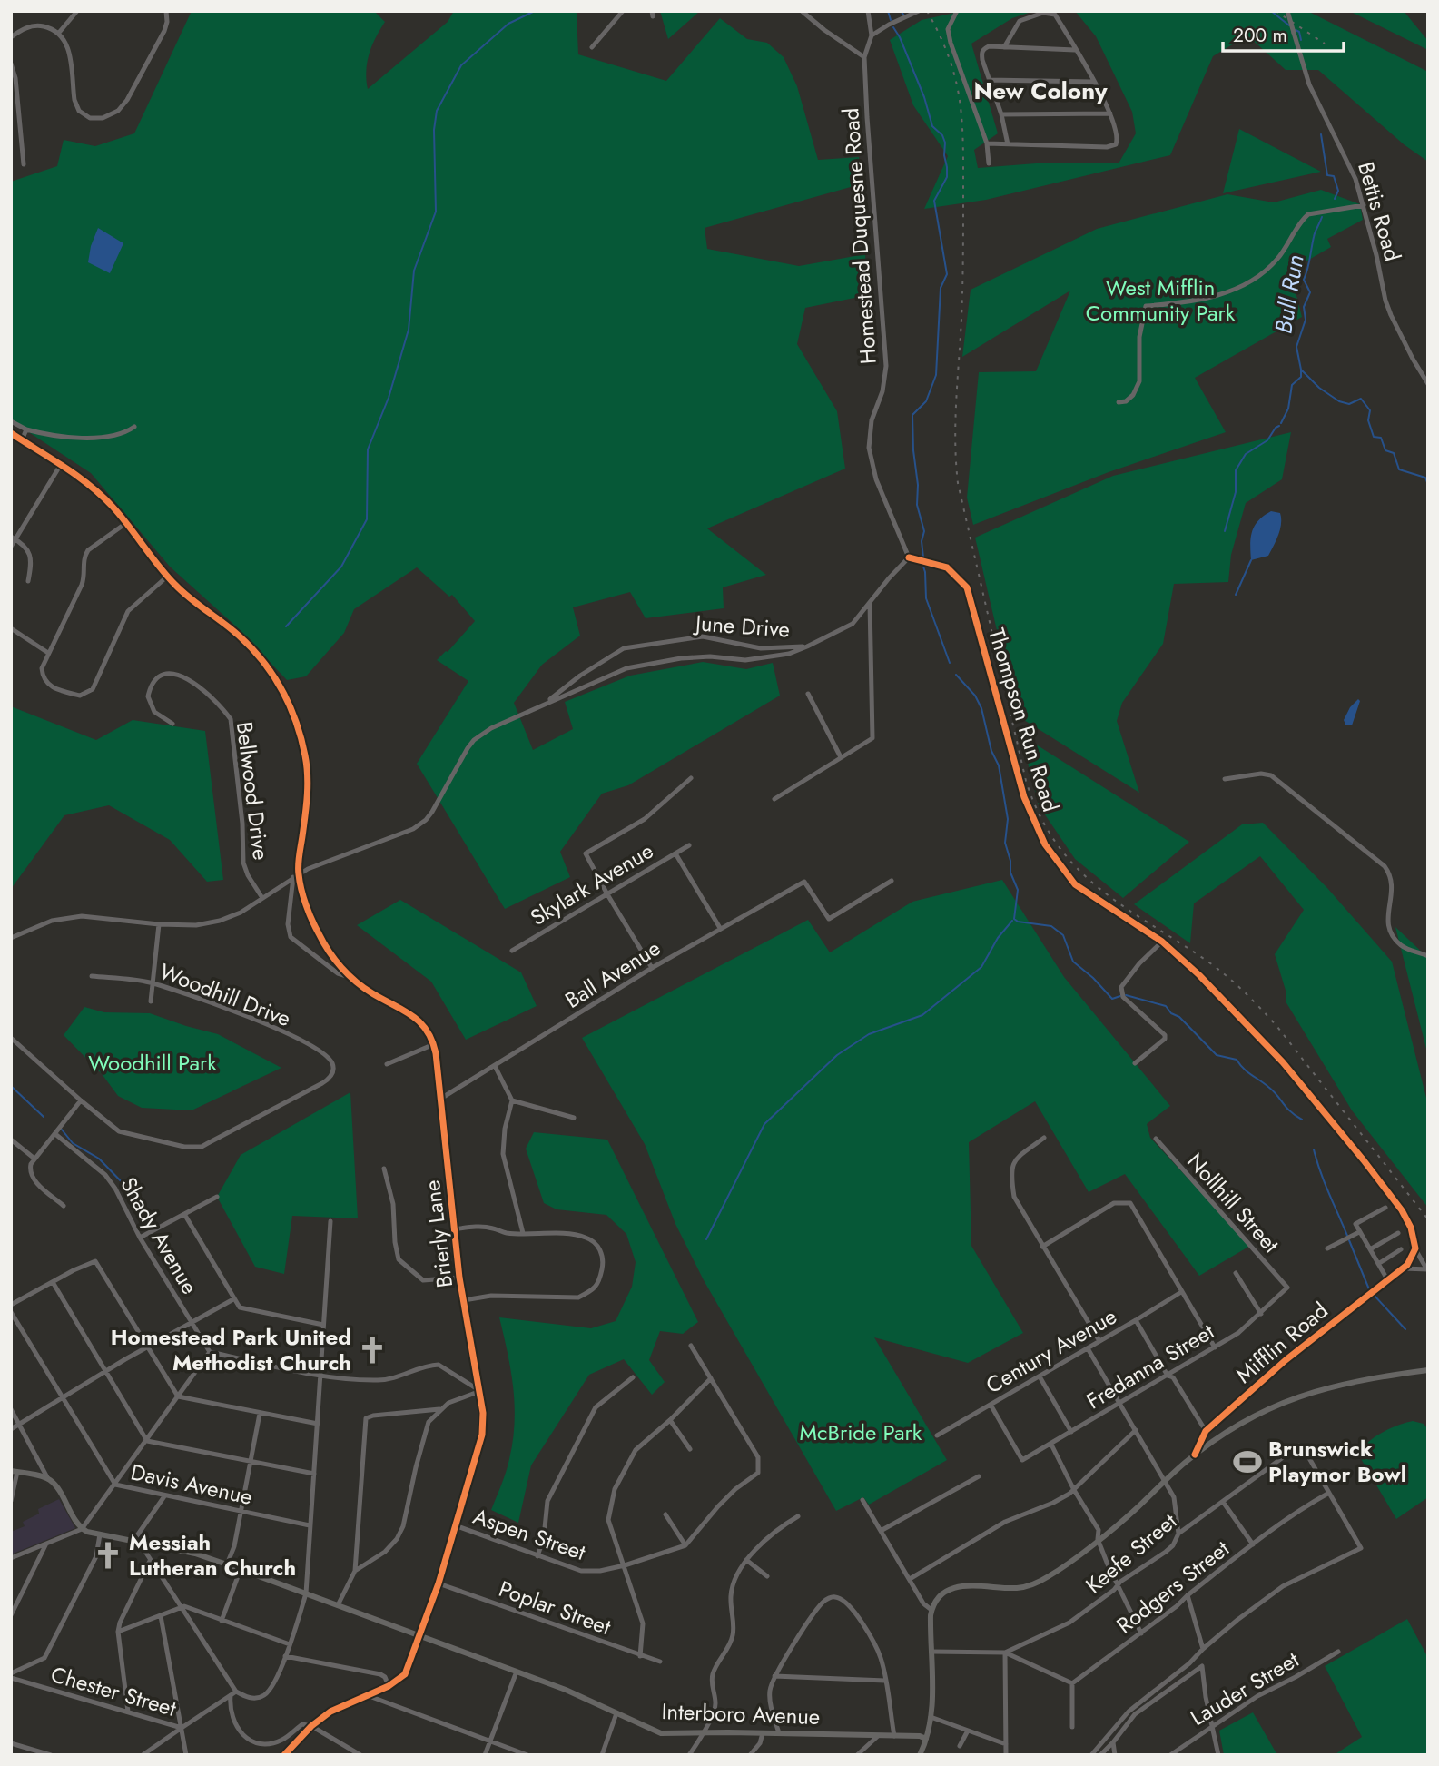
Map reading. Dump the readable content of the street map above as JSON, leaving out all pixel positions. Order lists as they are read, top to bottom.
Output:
{
  "streets": {
    "main road": ["Mifflin Road", "Interboro Avenue"],
    "street": [
      "Bettis Road",
      "Homestead Duquesne Road",
      "June Drive",
      "Thompson Run Road",
      "Bellwood Drive",
      "Skylark Avenue",
      "Ball Avenue",
      "Woodhill Drive",
      "Nollhill Street",
      "Brierly Lane",
      "Shady Avenue",
      "Century Avenue",
      "Fredanna Street",
      "Davis Avenue",
      "Aspen Street",
      "Keefe Street",
      "Rodgers Street",
      "Poplar Street",
      "Lauder Street",
      "Chester Street"
    ]
  },
  "crossings": [
    ["Homestead Duquesne Road", "Thompson Run Road"],
    ["Thompson Run Road", "Mifflin Road"],
    ["Bellwood Drive", "Brierly Lane"],
    ["Ball Avenue", "Brierly Lane"],
    ["Nollhill Street", "Fredanna Street"],
    ["Brierly Lane", "Aspen Street"],
    ["Brierly Lane", "Poplar Street"],
    ["Brierly Lane", "Interboro Avenue"],
    ["Century Avenue", "Fredanna Street"],
    ["Keefe Street", "Rodgers Street"]
  ],
  "districts": ["New Colony"],
  "water": ["Bull Run"],
  "parks": ["West Mifflin Community Park", "Woodhill Park", "McBride Park"],
  "places": {
    "church": ["Homestead Park United Methodist Church", "Messiah Lutheran Church"],
    "sports": ["Brunswick Playmor Bowl"]
  },
  "scale_bar": "200 m"
}
